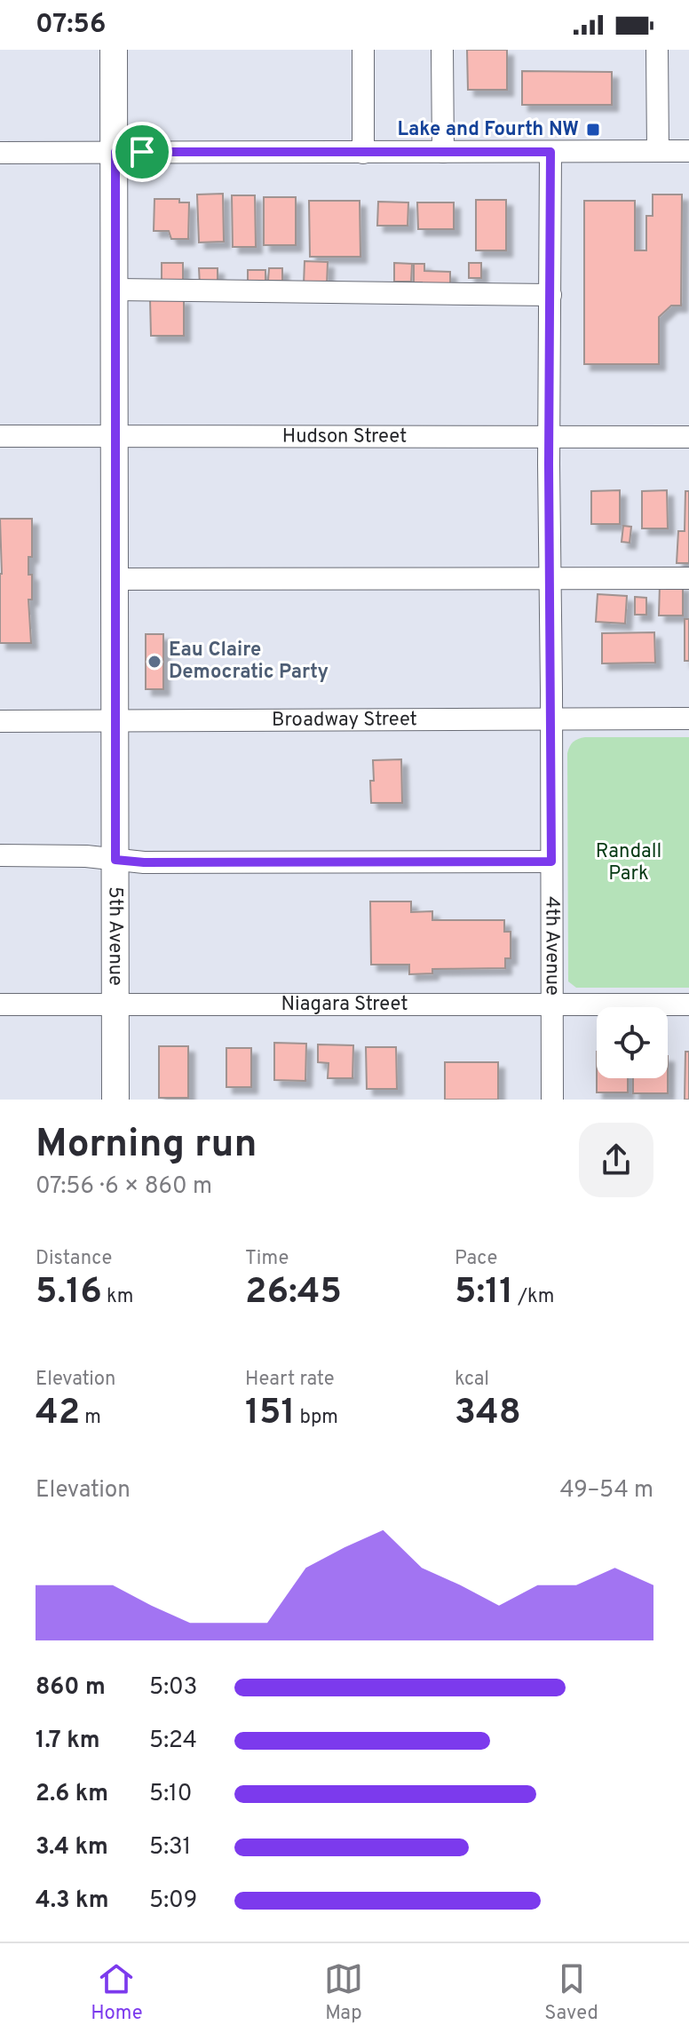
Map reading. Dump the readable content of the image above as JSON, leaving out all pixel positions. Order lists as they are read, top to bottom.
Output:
{
  "streets": {
    "main road": ["5th Avenue"],
    "street": [
      "Hudson Street",
      "Broadway Street",
      "4th Avenue",
      "Niagara Street"
    ]
  },
  "crossings": [
    ["Hudson Street", "5th Avenue"],
    ["Hudson Street", "4th Avenue"],
    ["Broadway Street", "5th Avenue"],
    ["Broadway Street", "4th Avenue"],
    ["5th Avenue", "Niagara Street"],
    ["4th Avenue", "Niagara Street"]
  ],
  "parks": ["Randall Park"],
  "places": {
    "transit": ["Lake and Fourth NW"],
    "other": ["Eau Claire Democratic Party"]
  },
  "page": {
    "status": "07:56",
    "heading": ["Morning run", "07:56 · 6 × 860 m"],
    "stats": [
      ["Distance", "5.16 km"],
      ["Time", "26:45"],
      ["Pace", "5:11 /km"],
      ["Elevation", "42 m"],
      ["Heart rate", "151 bpm"],
      ["kcal", "348"]
    ],
    "chart": ["Elevation", "49–54 m"],
    "list": [
      {
        "name": "860 m",
        "note": "5:03"
      },
      {
        "name": "1.7 km",
        "note": "5:24"
      },
      {
        "name": "2.6 km",
        "note": "5:10"
      },
      {
        "name": "3.4 km",
        "note": "5:31"
      },
      {
        "name": "4.3 km",
        "note": "5:09"
      }
    ],
    "tabs": ["Home", "Map", "Saved"]
  }
}
